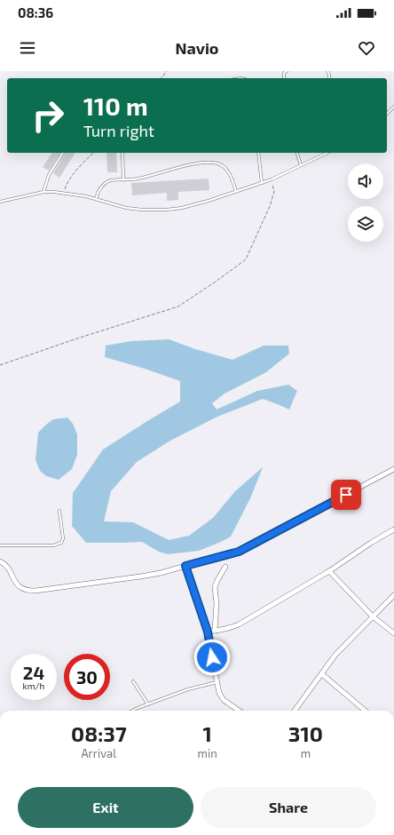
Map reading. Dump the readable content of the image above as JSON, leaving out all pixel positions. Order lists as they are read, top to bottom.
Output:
{
  "page": {
    "status": "08:36",
    "header": "Navio",
    "turn": ["110 m", "Turn right"],
    "speed": "24 km/h",
    "limit": "30",
    "eta": [
      "08:37",
      "Arrival",
      "1",
      "min",
      "310",
      "m"
    ],
    "buttons": ["Exit", "Share"]
  }
}
